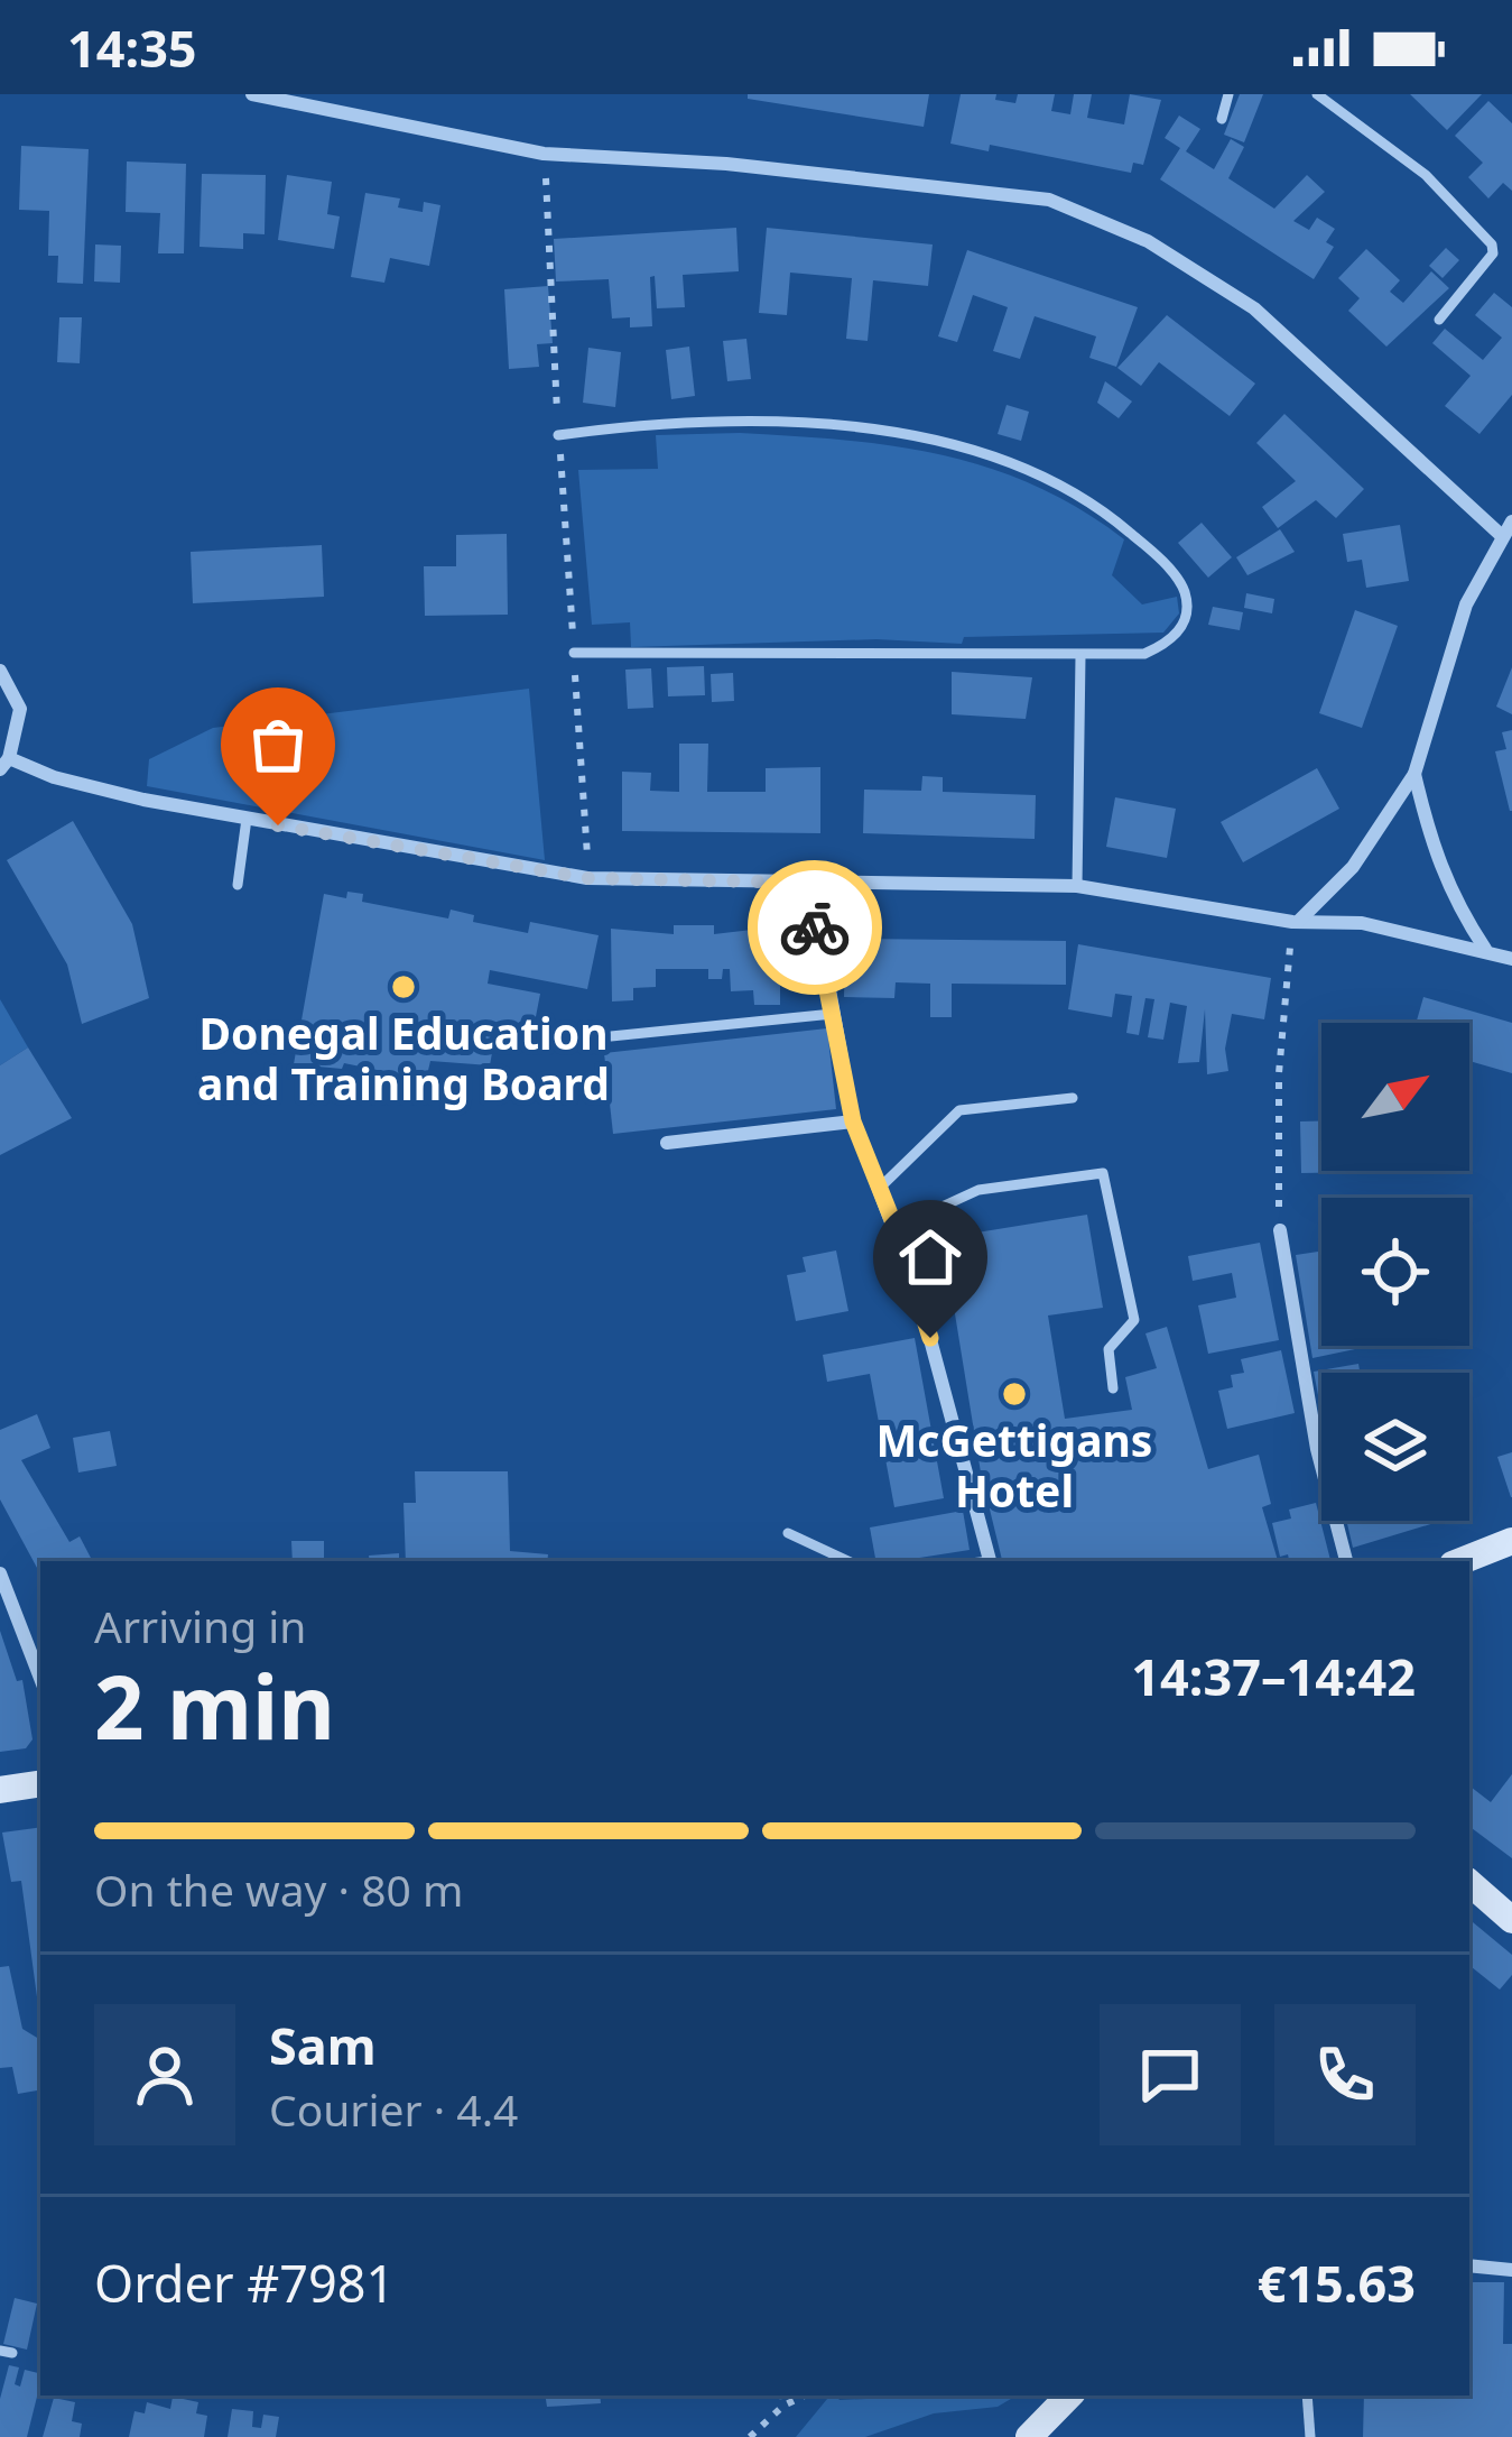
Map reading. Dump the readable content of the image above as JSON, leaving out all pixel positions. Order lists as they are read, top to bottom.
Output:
{
  "places": ["Donegal Education and Training Board", "McGettigans Hotel"],
  "north": "top right",
  "page": {
    "status": "14:35",
    "heading": ["2 min", "Arriving in", "14:37–14:42"],
    "panel": [
      "Sam",
      "Courier · 4.4",
      "Order #7981",
      "€15.63"
    ],
    "bar": "On the way · 80 m"
  }
}
